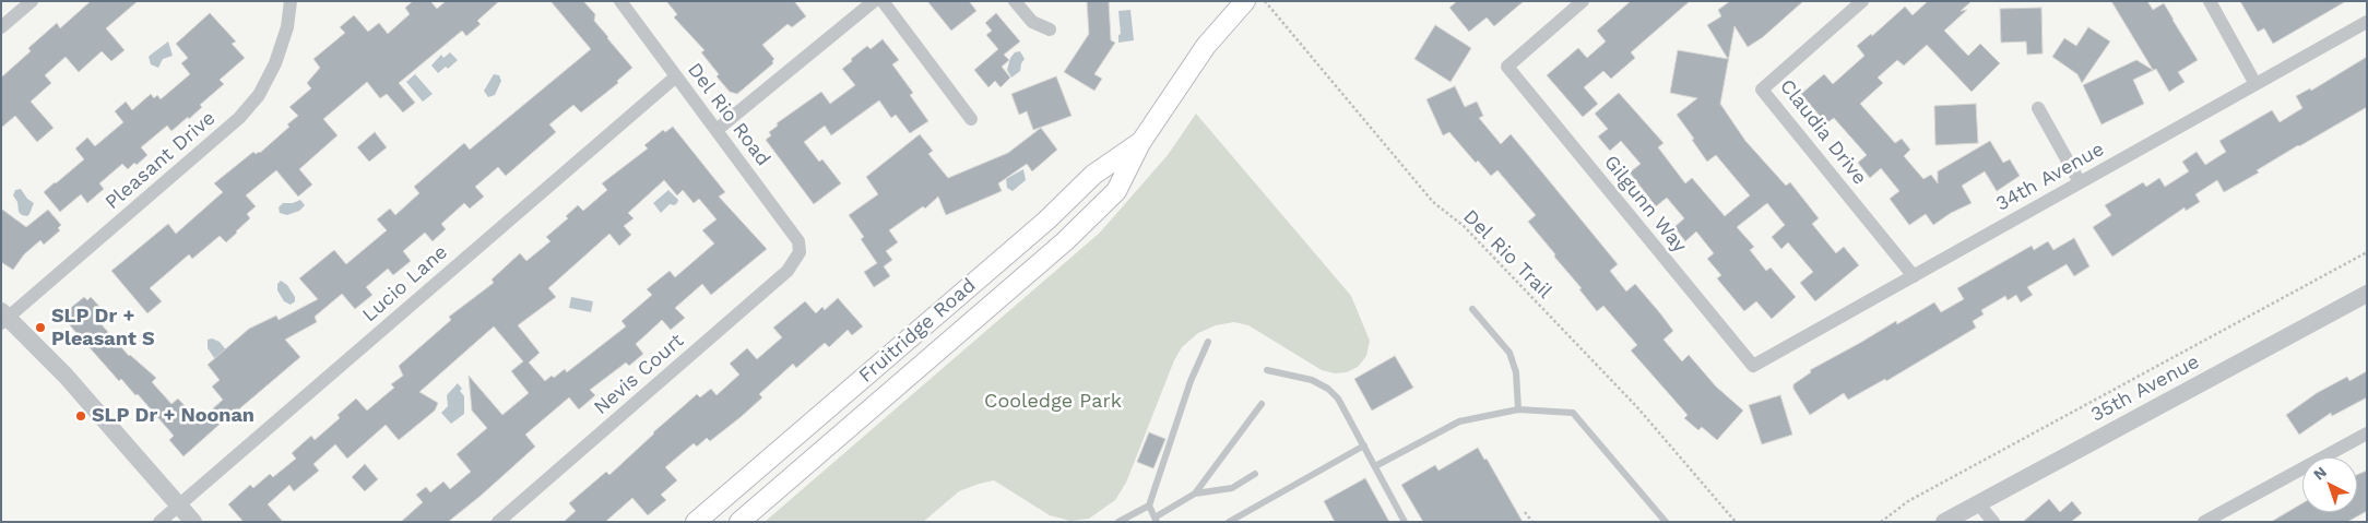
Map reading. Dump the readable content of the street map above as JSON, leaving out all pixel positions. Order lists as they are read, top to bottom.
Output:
{
  "streets": {
    "main road": ["Fruitridge Road"],
    "street": [
      "Del Rio Road",
      "Claudia Drive",
      "Pleasant Drive",
      "34th Avenue",
      "Gilgunn Way",
      "Lucio Lane",
      "Nevis Court",
      "35th Avenue"
    ],
    "path": ["Del Rio Trail"]
  },
  "crossings": [
    ["Del Rio Road", "Lucio Lane"],
    ["Del Rio Road", "Nevis Court"],
    ["Claudia Drive", "34th Avenue"],
    ["34th Avenue", "Gilgunn Way"]
  ],
  "parks": ["Cooledge Park"],
  "places": ["SLP Dr + Pleasant S", "SLP Dr + Noonan"],
  "north": "top left"
}
